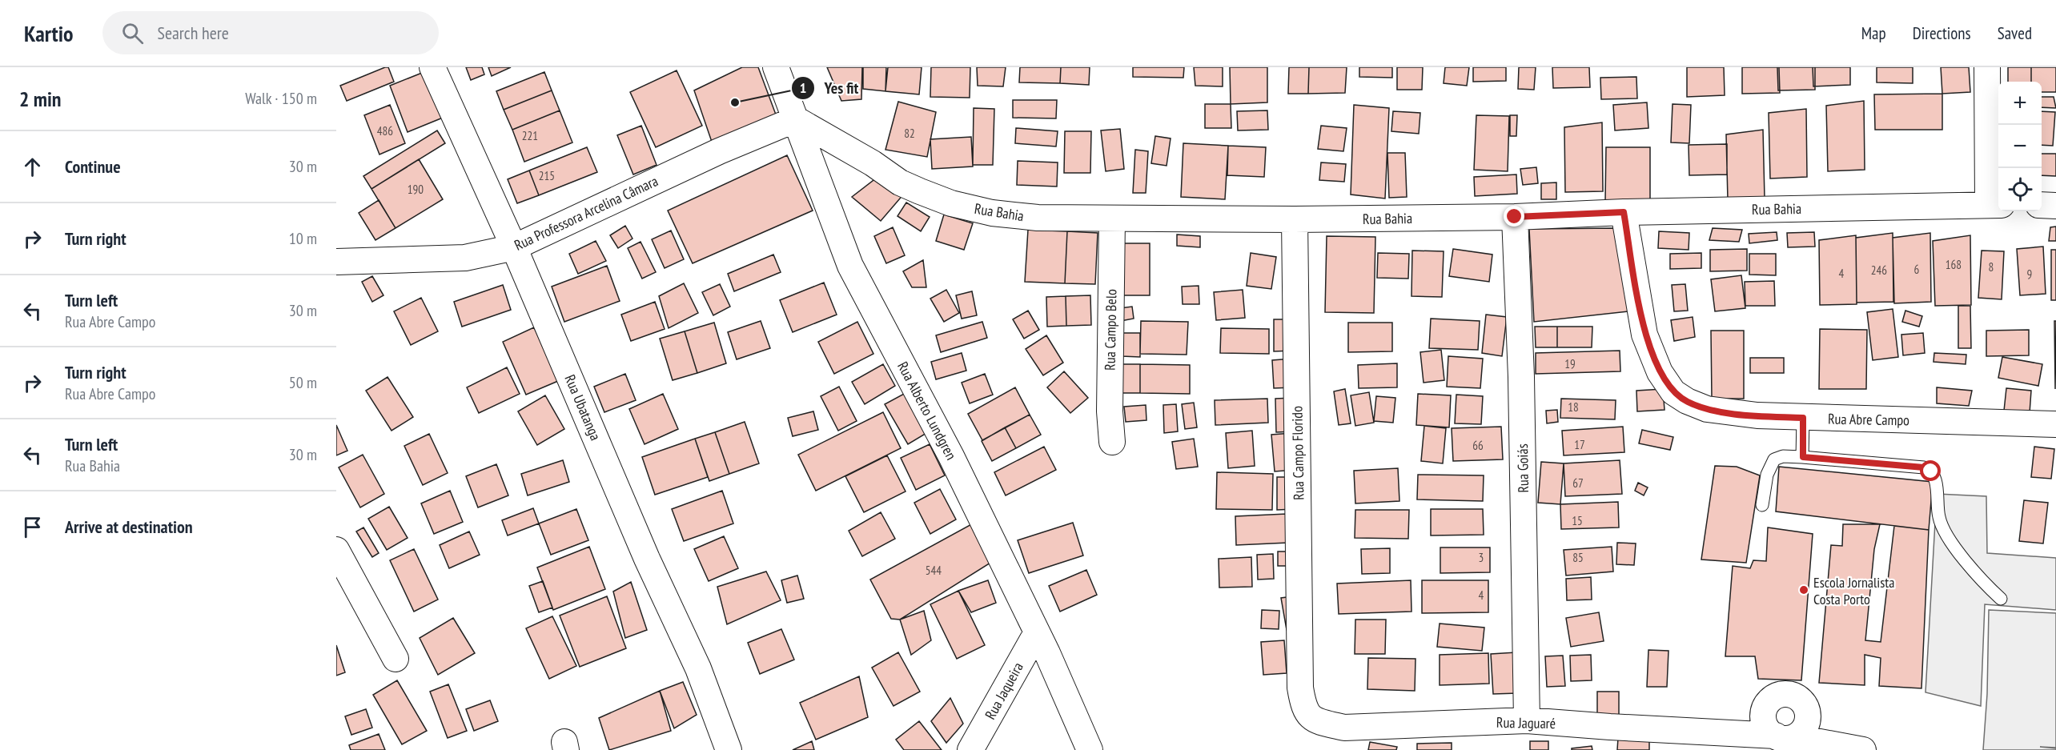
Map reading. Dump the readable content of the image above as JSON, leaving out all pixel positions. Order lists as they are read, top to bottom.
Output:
{
  "streets": {
    "street": [
      "Rua Bahia",
      "Rua Professora Arcelina Câmara",
      "Rua Campo Belo",
      "Rua Ubatanga",
      "Rua Alberto Lundgren",
      "Rua Abre Campo",
      "Rua Campo Florido",
      "Rua Goiás",
      "Rua Jaqueira",
      "Rua Jaguaré"
    ]
  },
  "crossings": [
    ["Rua Bahia", "Rua Professora Arcelina Câmara"],
    ["Rua Bahia", "Rua Campo Belo"],
    ["Rua Bahia", "Rua Alberto Lundgren"],
    ["Rua Bahia", "Rua Abre Campo"],
    ["Rua Bahia", "Rua Campo Florido"],
    ["Rua Bahia", "Rua Goiás"],
    ["Rua Professora Arcelina Câmara", "Rua Ubatanga"],
    ["Rua Professora Arcelina Câmara", "Rua Alberto Lundgren"],
    ["Rua Alberto Lundgren", "Rua Jaqueira"],
    ["Rua Campo Florido", "Rua Jaguaré"],
    ["Rua Goiás", "Rua Jaguaré"]
  ],
  "places": ["Yes fit", "Escola Jornalista Costa Porto"],
  "house_numbers": [
    "486",
    "82",
    "221",
    "215",
    "190",
    "168",
    "8",
    "6",
    "246",
    "4",
    "9",
    "19",
    "18",
    "17",
    "66",
    "67",
    "15",
    "3",
    "85",
    "544",
    "4"
  ],
  "page": {
    "header": "Kartio",
    "search": "Search here",
    "nav": ["Map", "Directions", "Saved"],
    "heading": ["2 min", "Walk · 150 m"],
    "map_buttons": ["+", "−"],
    "list": [
      ["Continue", "30 m"],
      ["Turn right", "10 m"],
      ["Turn left", "Rua Abre Campo", "30 m"],
      ["Turn right", "Rua Abre Campo", "50 m"],
      ["Turn left", "Rua Bahia", "30 m"],
      "Arrive at destination"
    ]
  }
}
